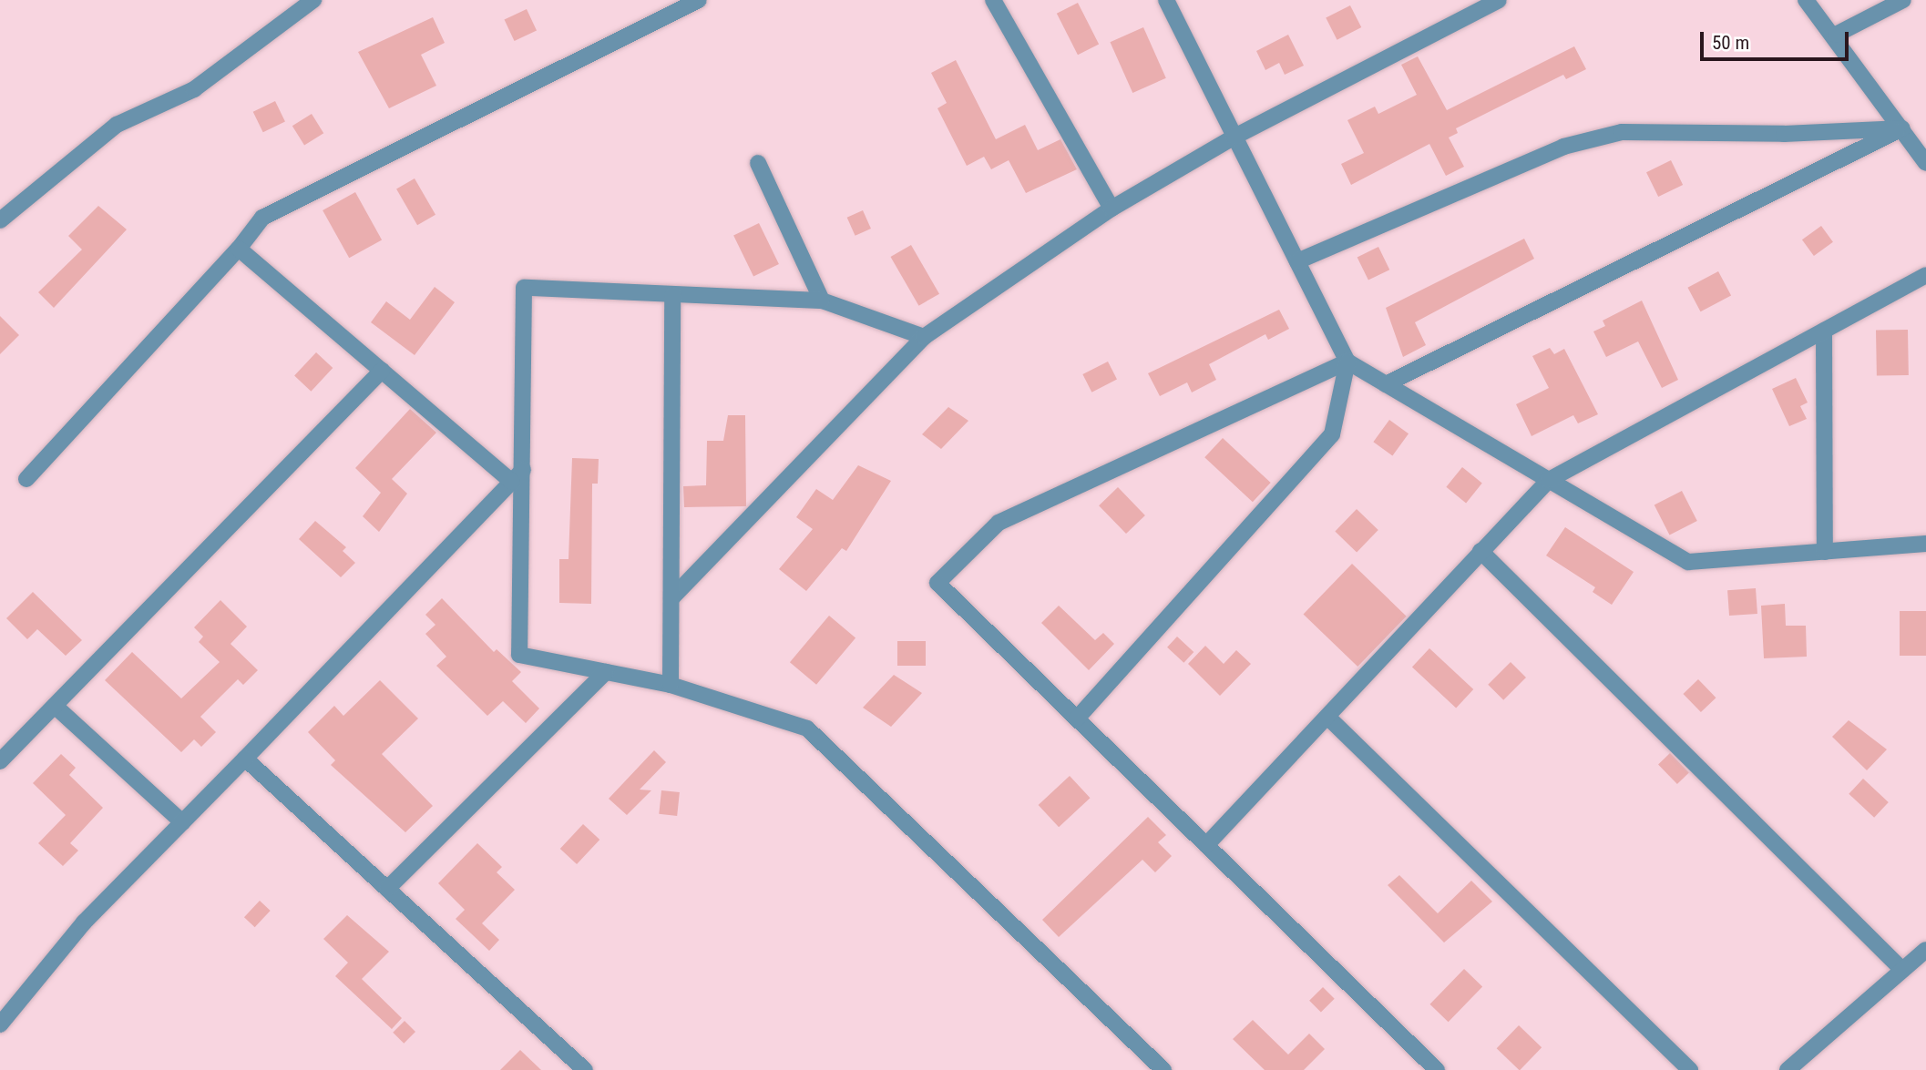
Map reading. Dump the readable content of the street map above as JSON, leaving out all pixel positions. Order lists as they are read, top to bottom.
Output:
{
  "scale_bar": "50 m"
}
